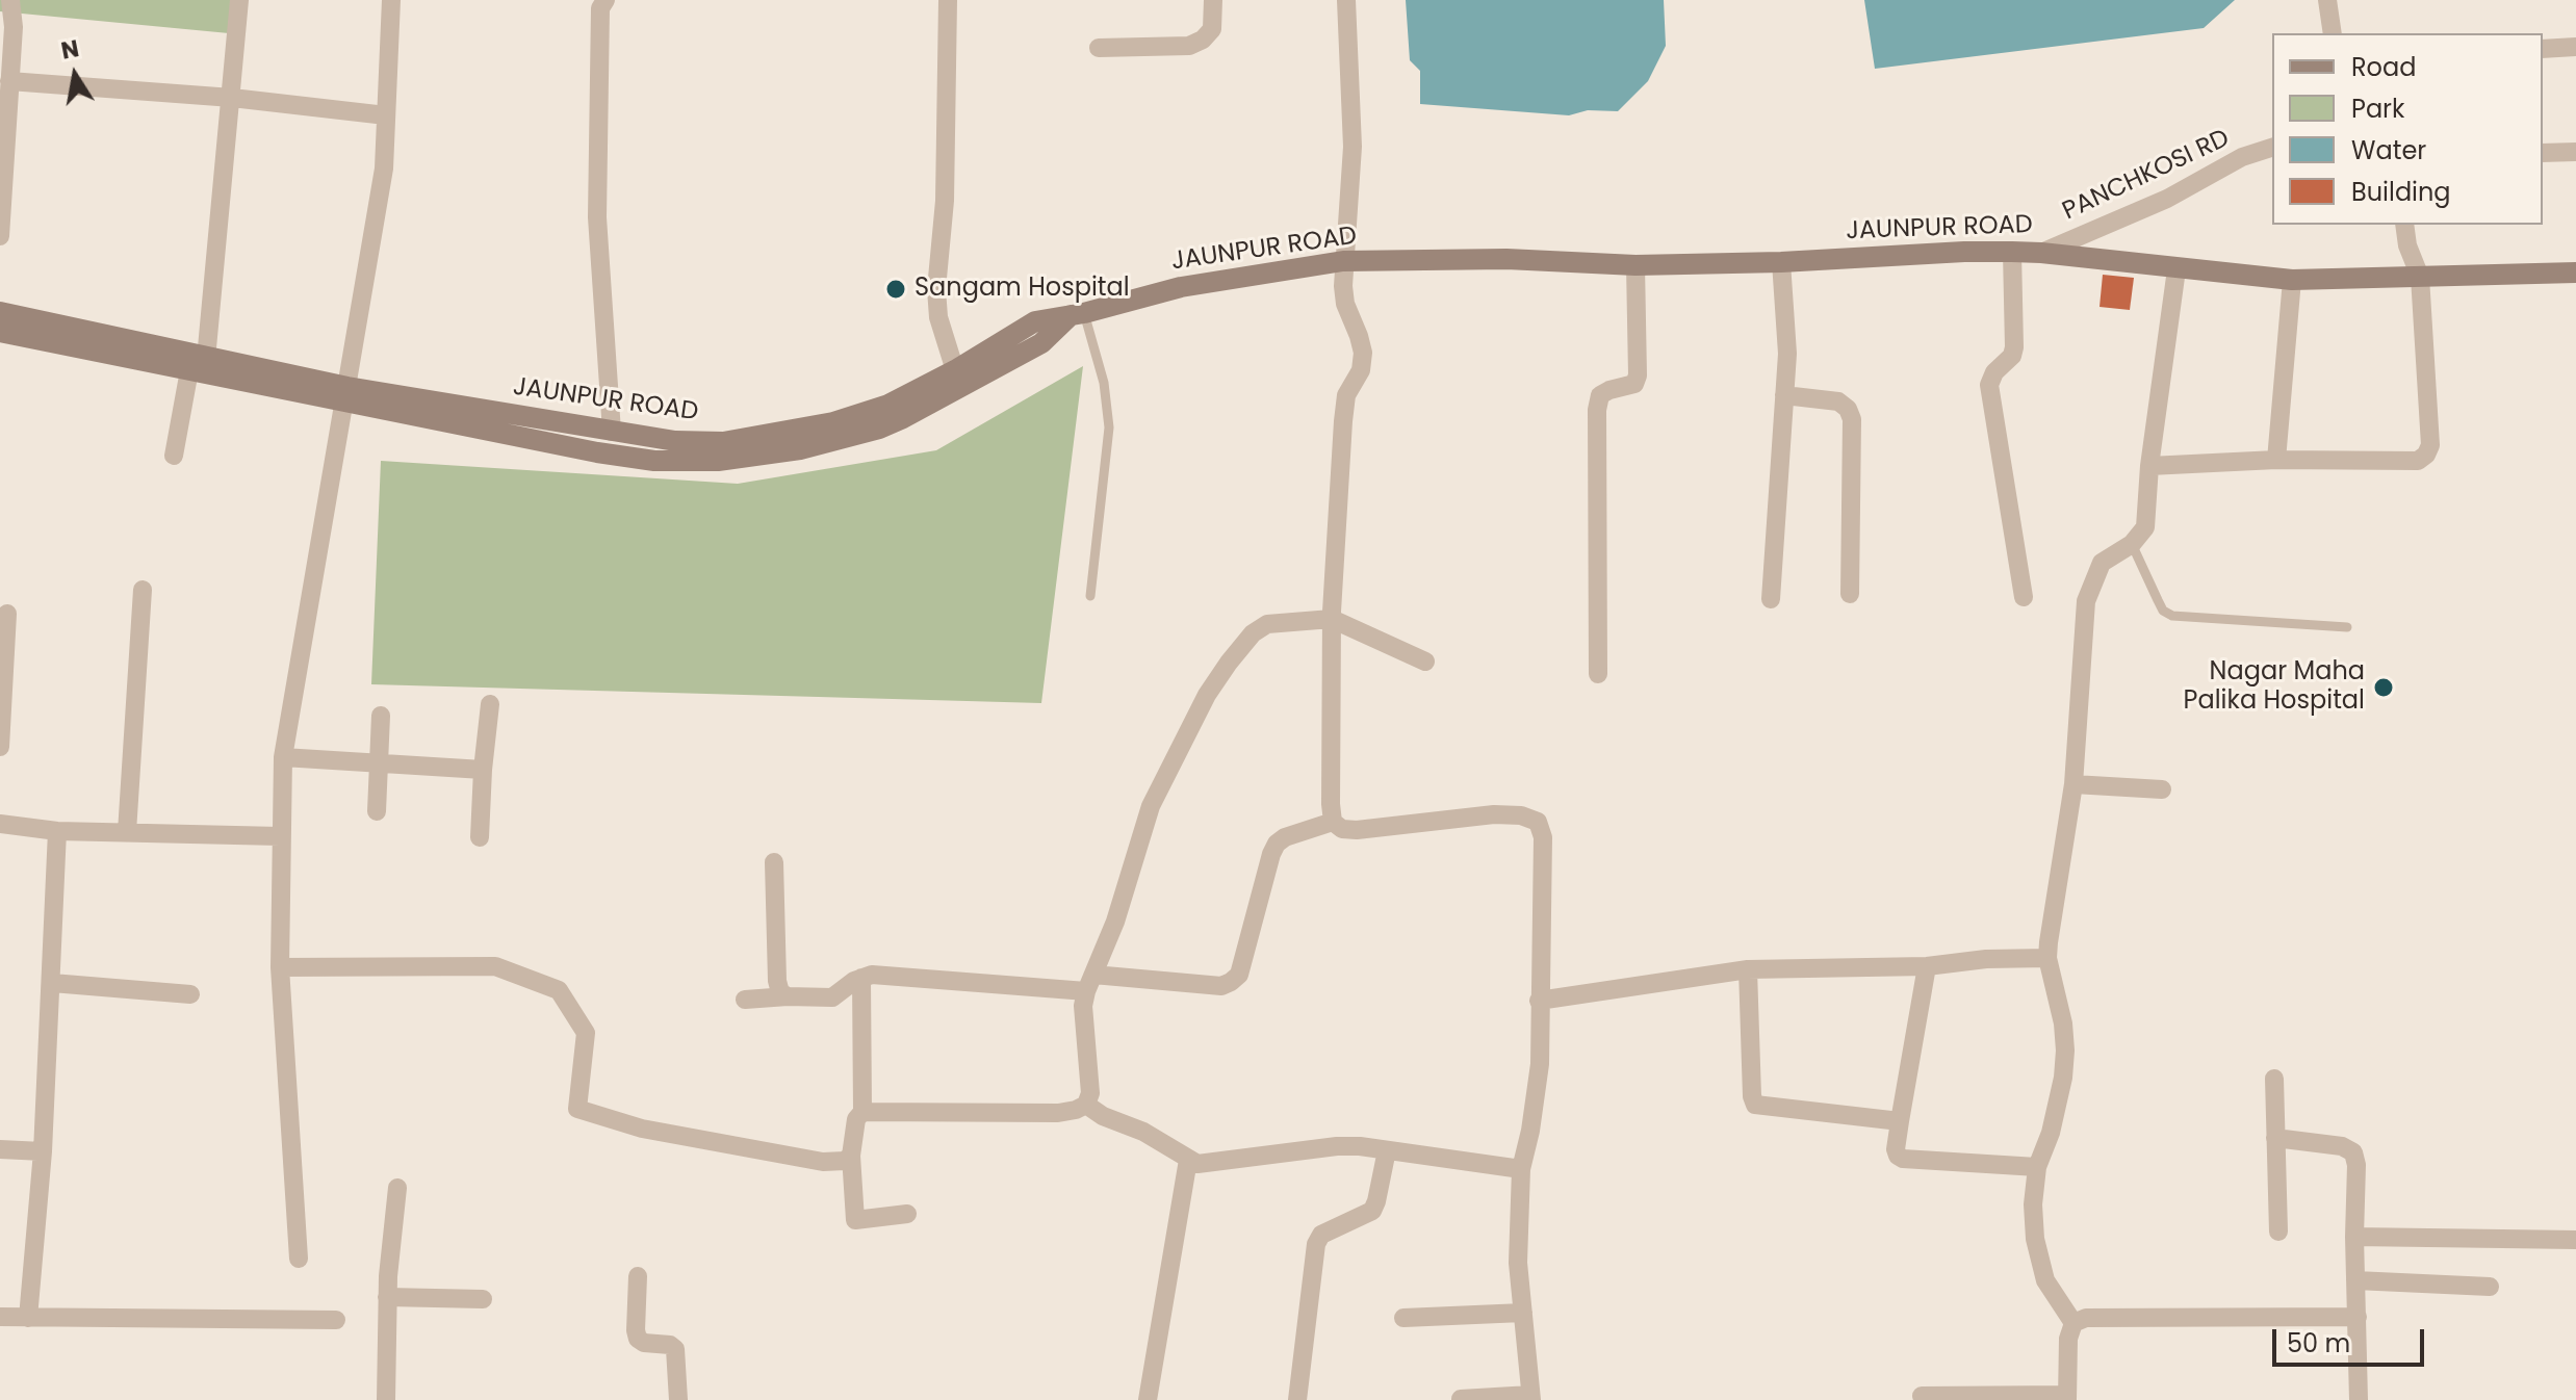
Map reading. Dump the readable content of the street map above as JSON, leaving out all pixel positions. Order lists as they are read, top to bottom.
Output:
{
  "streets": {
    "street": ["PANCHKOSI RD", "JAUNPUR ROAD"]
  },
  "crossings": [
    ["PANCHKOSI RD", "JAUNPUR ROAD"]
  ],
  "places": ["Sangam Hospital", "Nagar Maha Palika Hospital"],
  "legend": [
    "Road",
    "Park",
    "Water",
    "Building"
  ],
  "scale_bar": "50 m",
  "north": "top"
}
